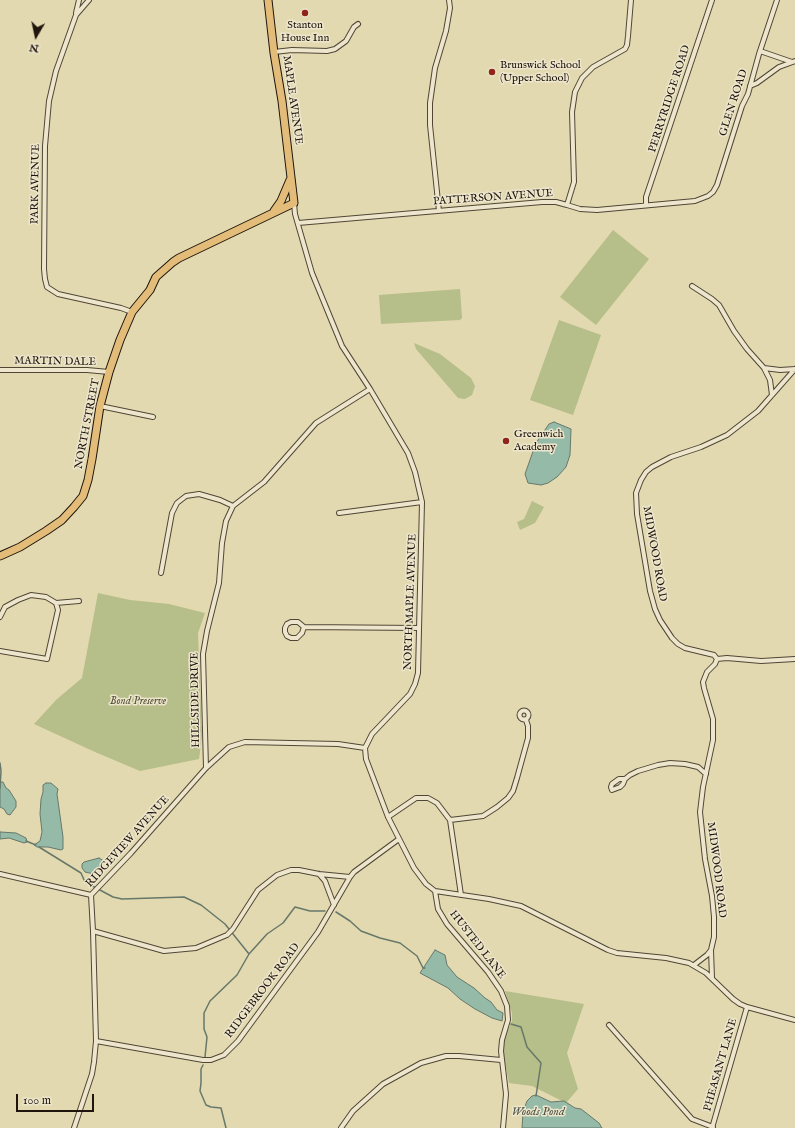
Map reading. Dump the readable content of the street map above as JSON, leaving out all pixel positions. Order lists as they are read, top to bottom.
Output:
{
  "streets": {
    "main road": ["MAPLE AVENUE", "NORTH STREET"],
    "street": [
      "PERRYRIDGE ROAD",
      "GLEN ROAD",
      "PARK AVENUE",
      "PATTERSON AVENUE",
      "MARTIN DALE",
      "MIDWOOD ROAD",
      "NORTH MAPLE AVENUE",
      "HILLSIDE DRIVE",
      "RIDGEVIEW AVENUE",
      "HUSTED LANE",
      "RIDGEBROOK ROAD",
      "PHEASANT LANE"
    ]
  },
  "crossings": [
    ["PERRYRIDGE ROAD", "GLEN ROAD"],
    ["MAPLE AVENUE", "NORTH STREET"],
    ["MAPLE AVENUE", "NORTH MAPLE AVENUE"],
    ["PARK AVENUE", "NORTH STREET"],
    ["PATTERSON AVENUE", "NORTH MAPLE AVENUE"],
    ["MARTIN DALE", "NORTH STREET"],
    ["NORTH STREET", "NORTH MAPLE AVENUE"],
    ["NORTH MAPLE AVENUE", "HILLSIDE DRIVE"],
    ["NORTH MAPLE AVENUE", "RIDGEVIEW AVENUE"],
    ["HILLSIDE DRIVE", "RIDGEVIEW AVENUE"],
    ["RIDGEVIEW AVENUE", "RIDGEBROOK ROAD"]
  ],
  "water": ["Woods Pond"],
  "parks": ["Bond Preserve"],
  "places": ["Stanton House Inn", "Brunswick School (Upper School)", "Greenwich Academy"],
  "scale_bar": "100 m",
  "north": "bottom"
}
